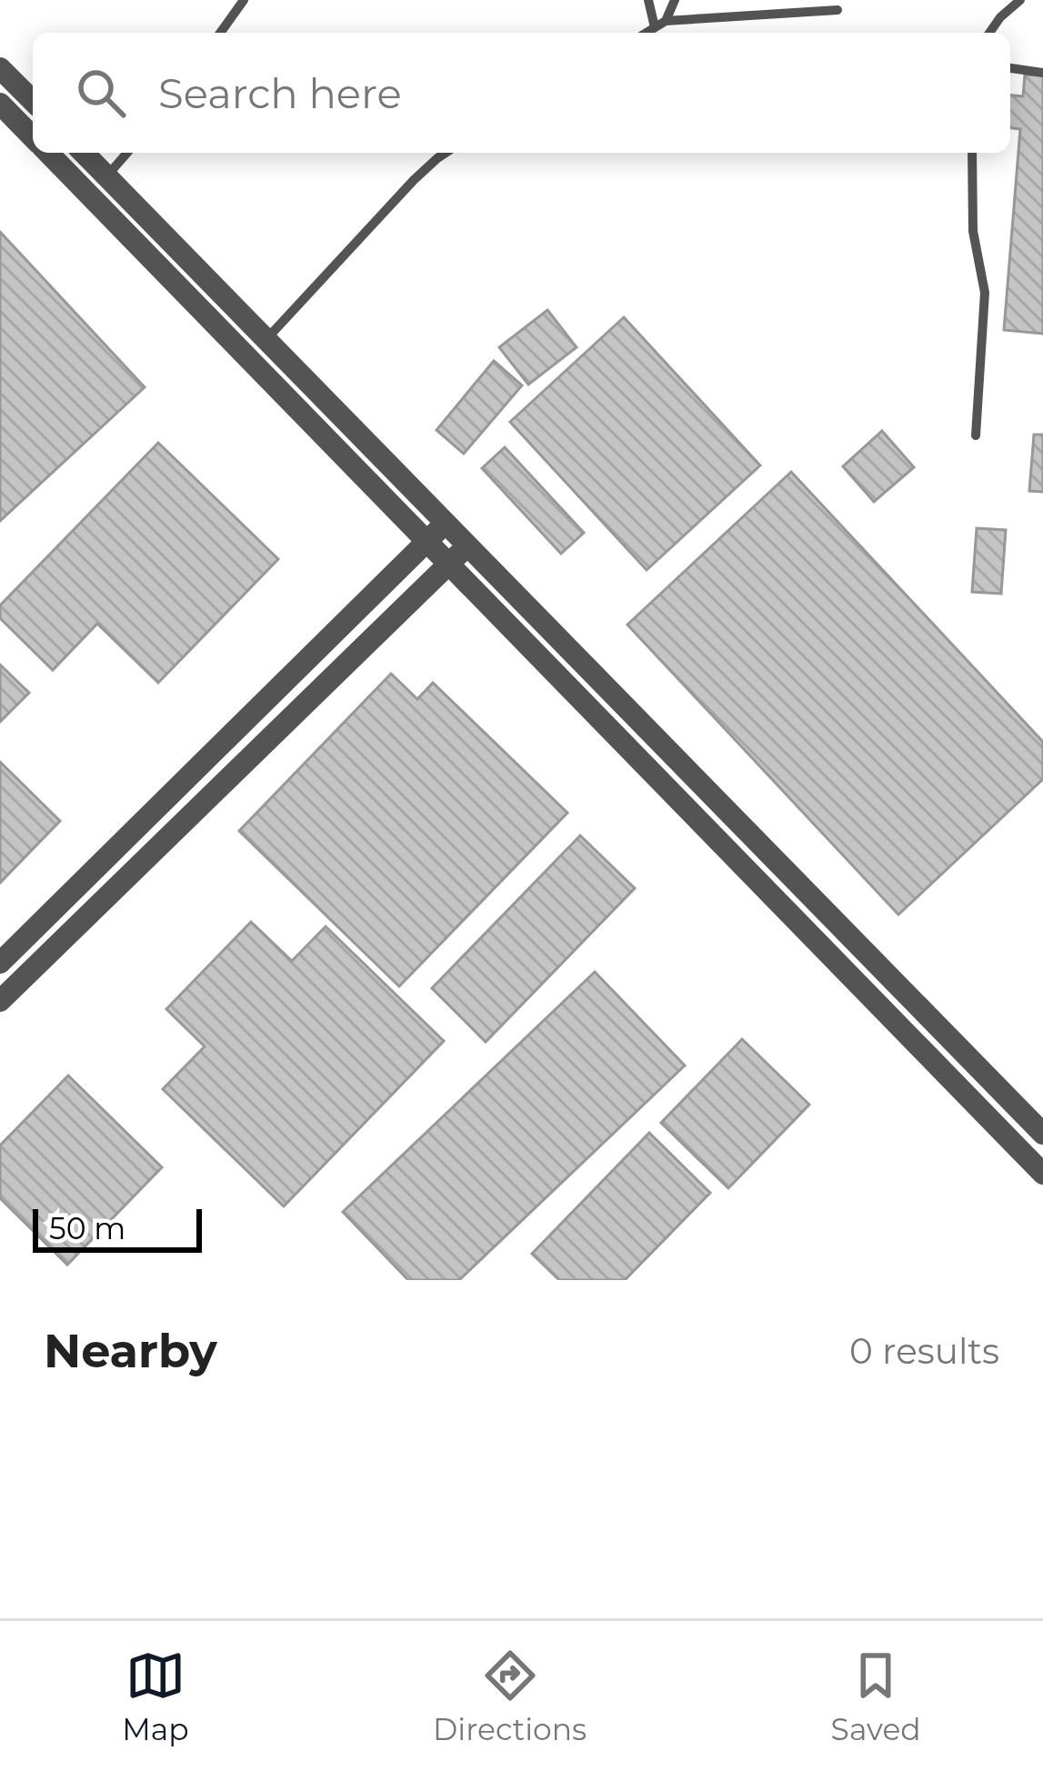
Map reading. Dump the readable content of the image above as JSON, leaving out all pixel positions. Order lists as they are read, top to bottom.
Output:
{
  "scale_bar": "50 m",
  "page": {
    "search": "Search here",
    "scale": "50 m",
    "heading": ["Nearby", "0 results"],
    "nav": ["Map", "Directions", "Saved"]
  }
}
